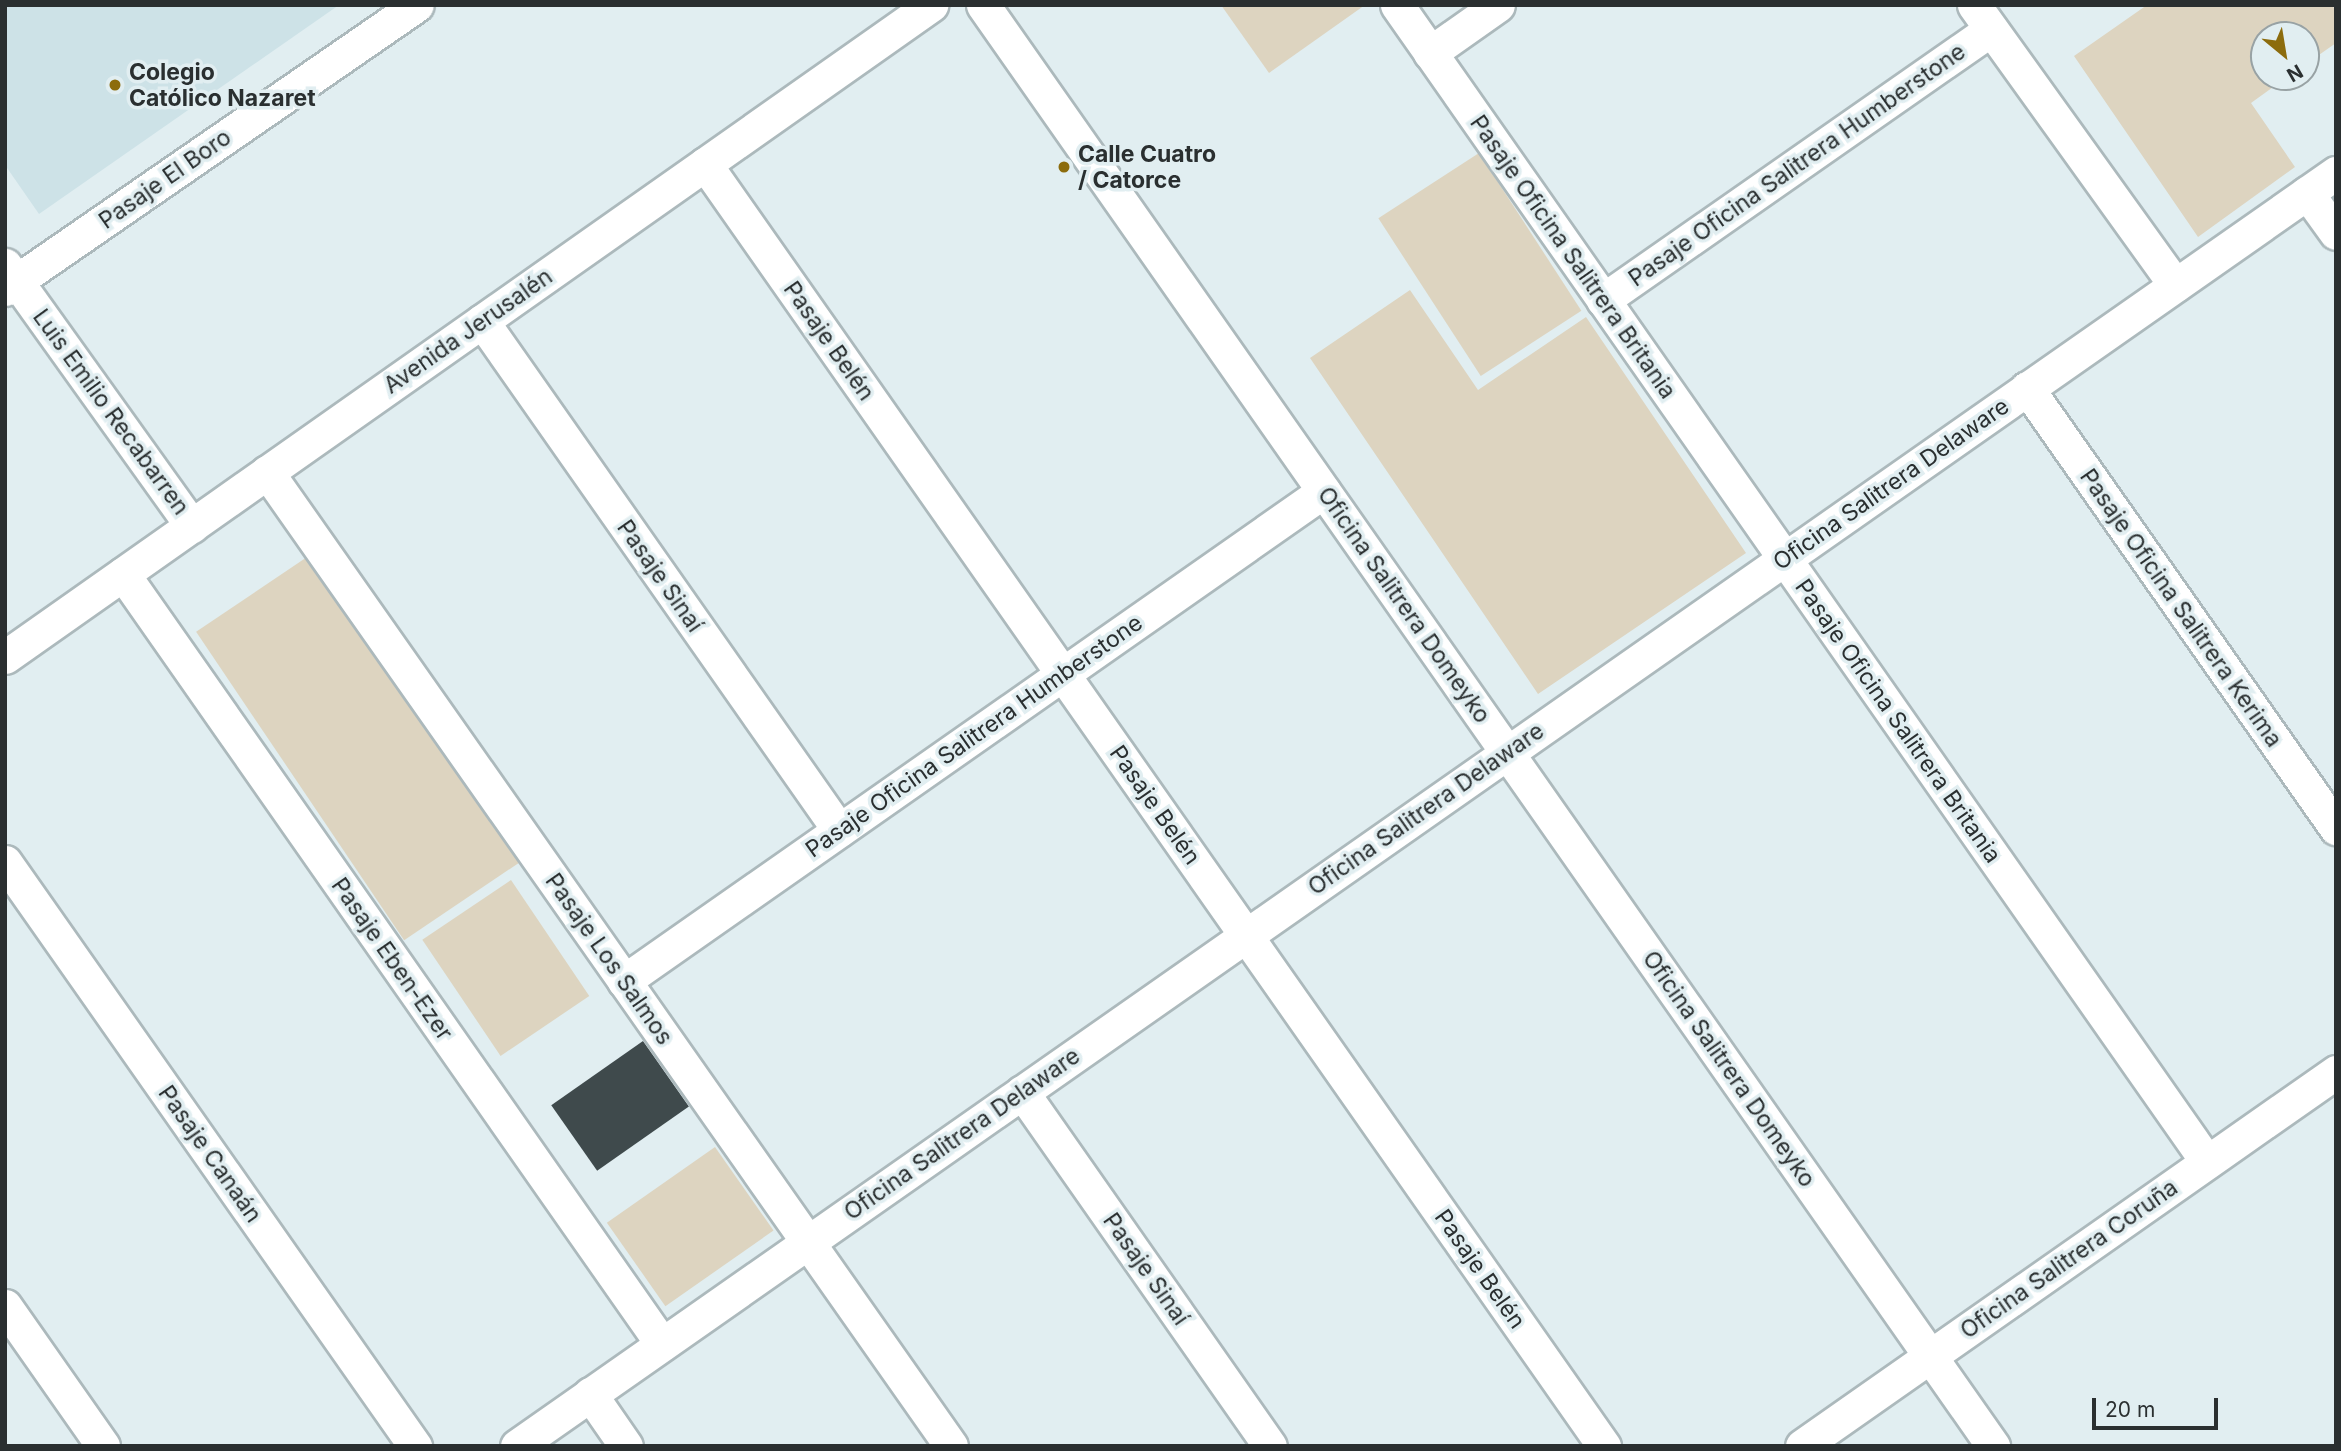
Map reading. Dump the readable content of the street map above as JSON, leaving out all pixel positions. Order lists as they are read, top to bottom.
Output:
{
  "streets": {
    "street": [
      "Pasaje Oficina Salitrera Humberstone",
      "Pasaje El Boro",
      "Pasaje Oficina Salitrera Britania",
      "Avenida Jerusalén",
      "Pasaje Belén",
      "Luis Emilio Recabarren",
      "Oficina Salitrera Delaware",
      "Pasaje Sinaí",
      "Oficina Salitrera Domeyko",
      "Pasaje Oficina Salitrera Kerima",
      "Pasaje Eben-Ezer",
      "Pasaje Los Salmos",
      "Pasaje Canaán",
      "Oficina Salitrera Coruña"
    ]
  },
  "crossings": [
    ["Pasaje Oficina Salitrera Humberstone", "Pasaje Oficina Salitrera Britania"],
    ["Pasaje Oficina Salitrera Humberstone", "Pasaje Belén"],
    ["Pasaje Oficina Salitrera Humberstone", "Pasaje Sinaí"],
    ["Pasaje Oficina Salitrera Humberstone", "Oficina Salitrera Domeyko"],
    ["Pasaje Oficina Salitrera Humberstone", "Pasaje Los Salmos"],
    ["Pasaje El Boro", "Luis Emilio Recabarren"],
    ["Pasaje Oficina Salitrera Britania", "Oficina Salitrera Delaware"],
    ["Pasaje Oficina Salitrera Britania", "Oficina Salitrera Coruña"],
    ["Avenida Jerusalén", "Pasaje Belén"],
    ["Avenida Jerusalén", "Luis Emilio Recabarren"],
    ["Avenida Jerusalén", "Pasaje Sinaí"],
    ["Avenida Jerusalén", "Pasaje Eben-Ezer"],
    ["Avenida Jerusalén", "Pasaje Los Salmos"],
    ["Pasaje Belén", "Oficina Salitrera Delaware"],
    ["Oficina Salitrera Delaware", "Pasaje Sinaí"],
    ["Oficina Salitrera Delaware", "Oficina Salitrera Domeyko"],
    ["Oficina Salitrera Delaware", "Pasaje Oficina Salitrera Kerima"],
    ["Oficina Salitrera Delaware", "Pasaje Eben-Ezer"],
    ["Oficina Salitrera Delaware", "Pasaje Los Salmos"],
    ["Oficina Salitrera Domeyko", "Oficina Salitrera Coruña"]
  ],
  "places": ["Colegio Católico Nazaret", "Calle Cuatro / Catorce"],
  "scale_bar": "20 m",
  "north": "bottom right"
}
